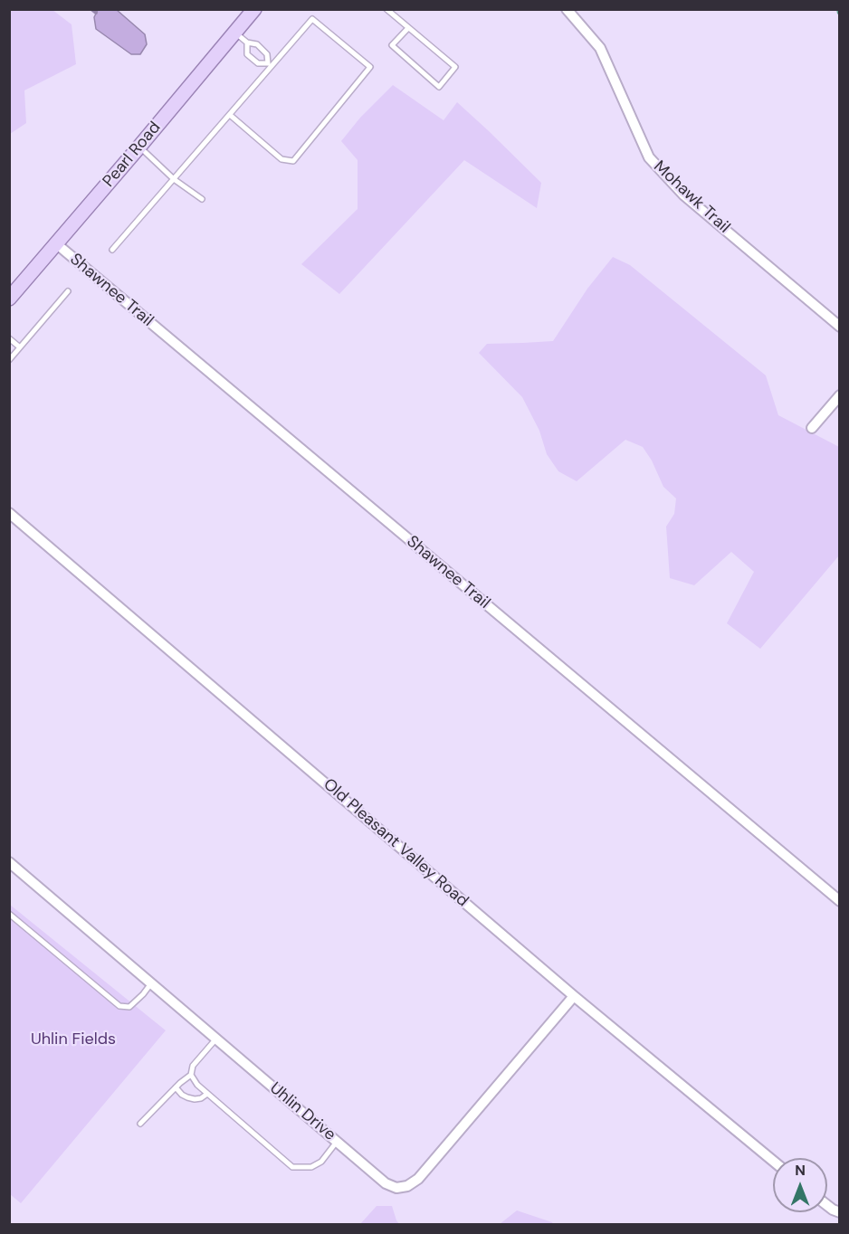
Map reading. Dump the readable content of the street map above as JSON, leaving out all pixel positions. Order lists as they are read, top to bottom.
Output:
{
  "streets": {
    "main road": ["Pearl Road"],
    "street": [
      "Mohawk Trail",
      "Shawnee Trail",
      "Old Pleasant Valley Road",
      "Uhlin Drive"
    ]
  },
  "crossings": [
    ["Pearl Road", "Shawnee Trail"],
    ["Old Pleasant Valley Road", "Uhlin Drive"]
  ],
  "parks": ["Uhlin Fields"],
  "north": "top"
}
